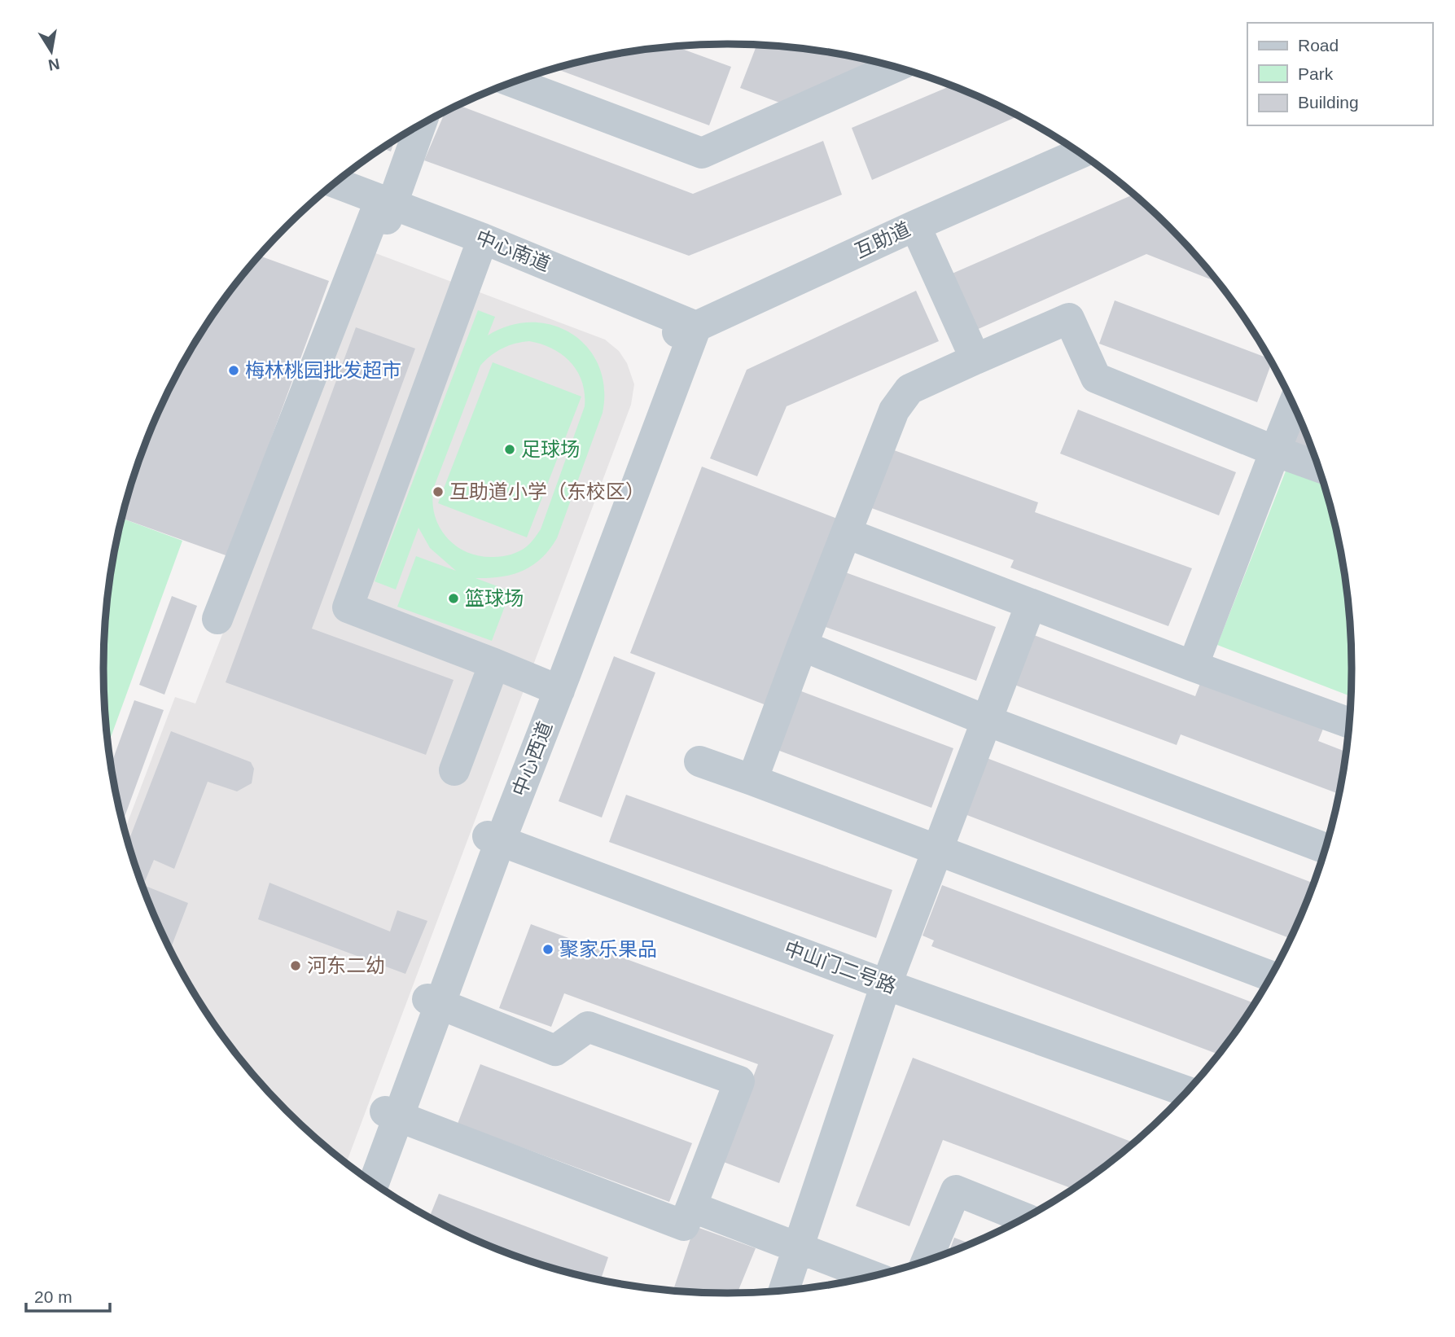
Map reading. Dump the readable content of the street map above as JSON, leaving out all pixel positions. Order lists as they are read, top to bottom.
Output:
{
  "streets": {
    "street": [
      "互助道",
      "中心南道",
      "中心西道",
      "中山门二号路"
    ]
  },
  "crossings": [
    ["互助道", "中心南道"],
    ["互助道", "中心西道"],
    ["中心南道", "中心西道"],
    ["中心西道", "中山门二号路"]
  ],
  "places": [
    "梅林桃园批发超市",
    "足球场",
    "互助道小学（东校区）",
    "篮球场",
    "聚家乐果品",
    "河东二幼"
  ],
  "legend": ["Road", "Park", "Building"],
  "scale_bar": "20 m",
  "north": "bottom"
}
